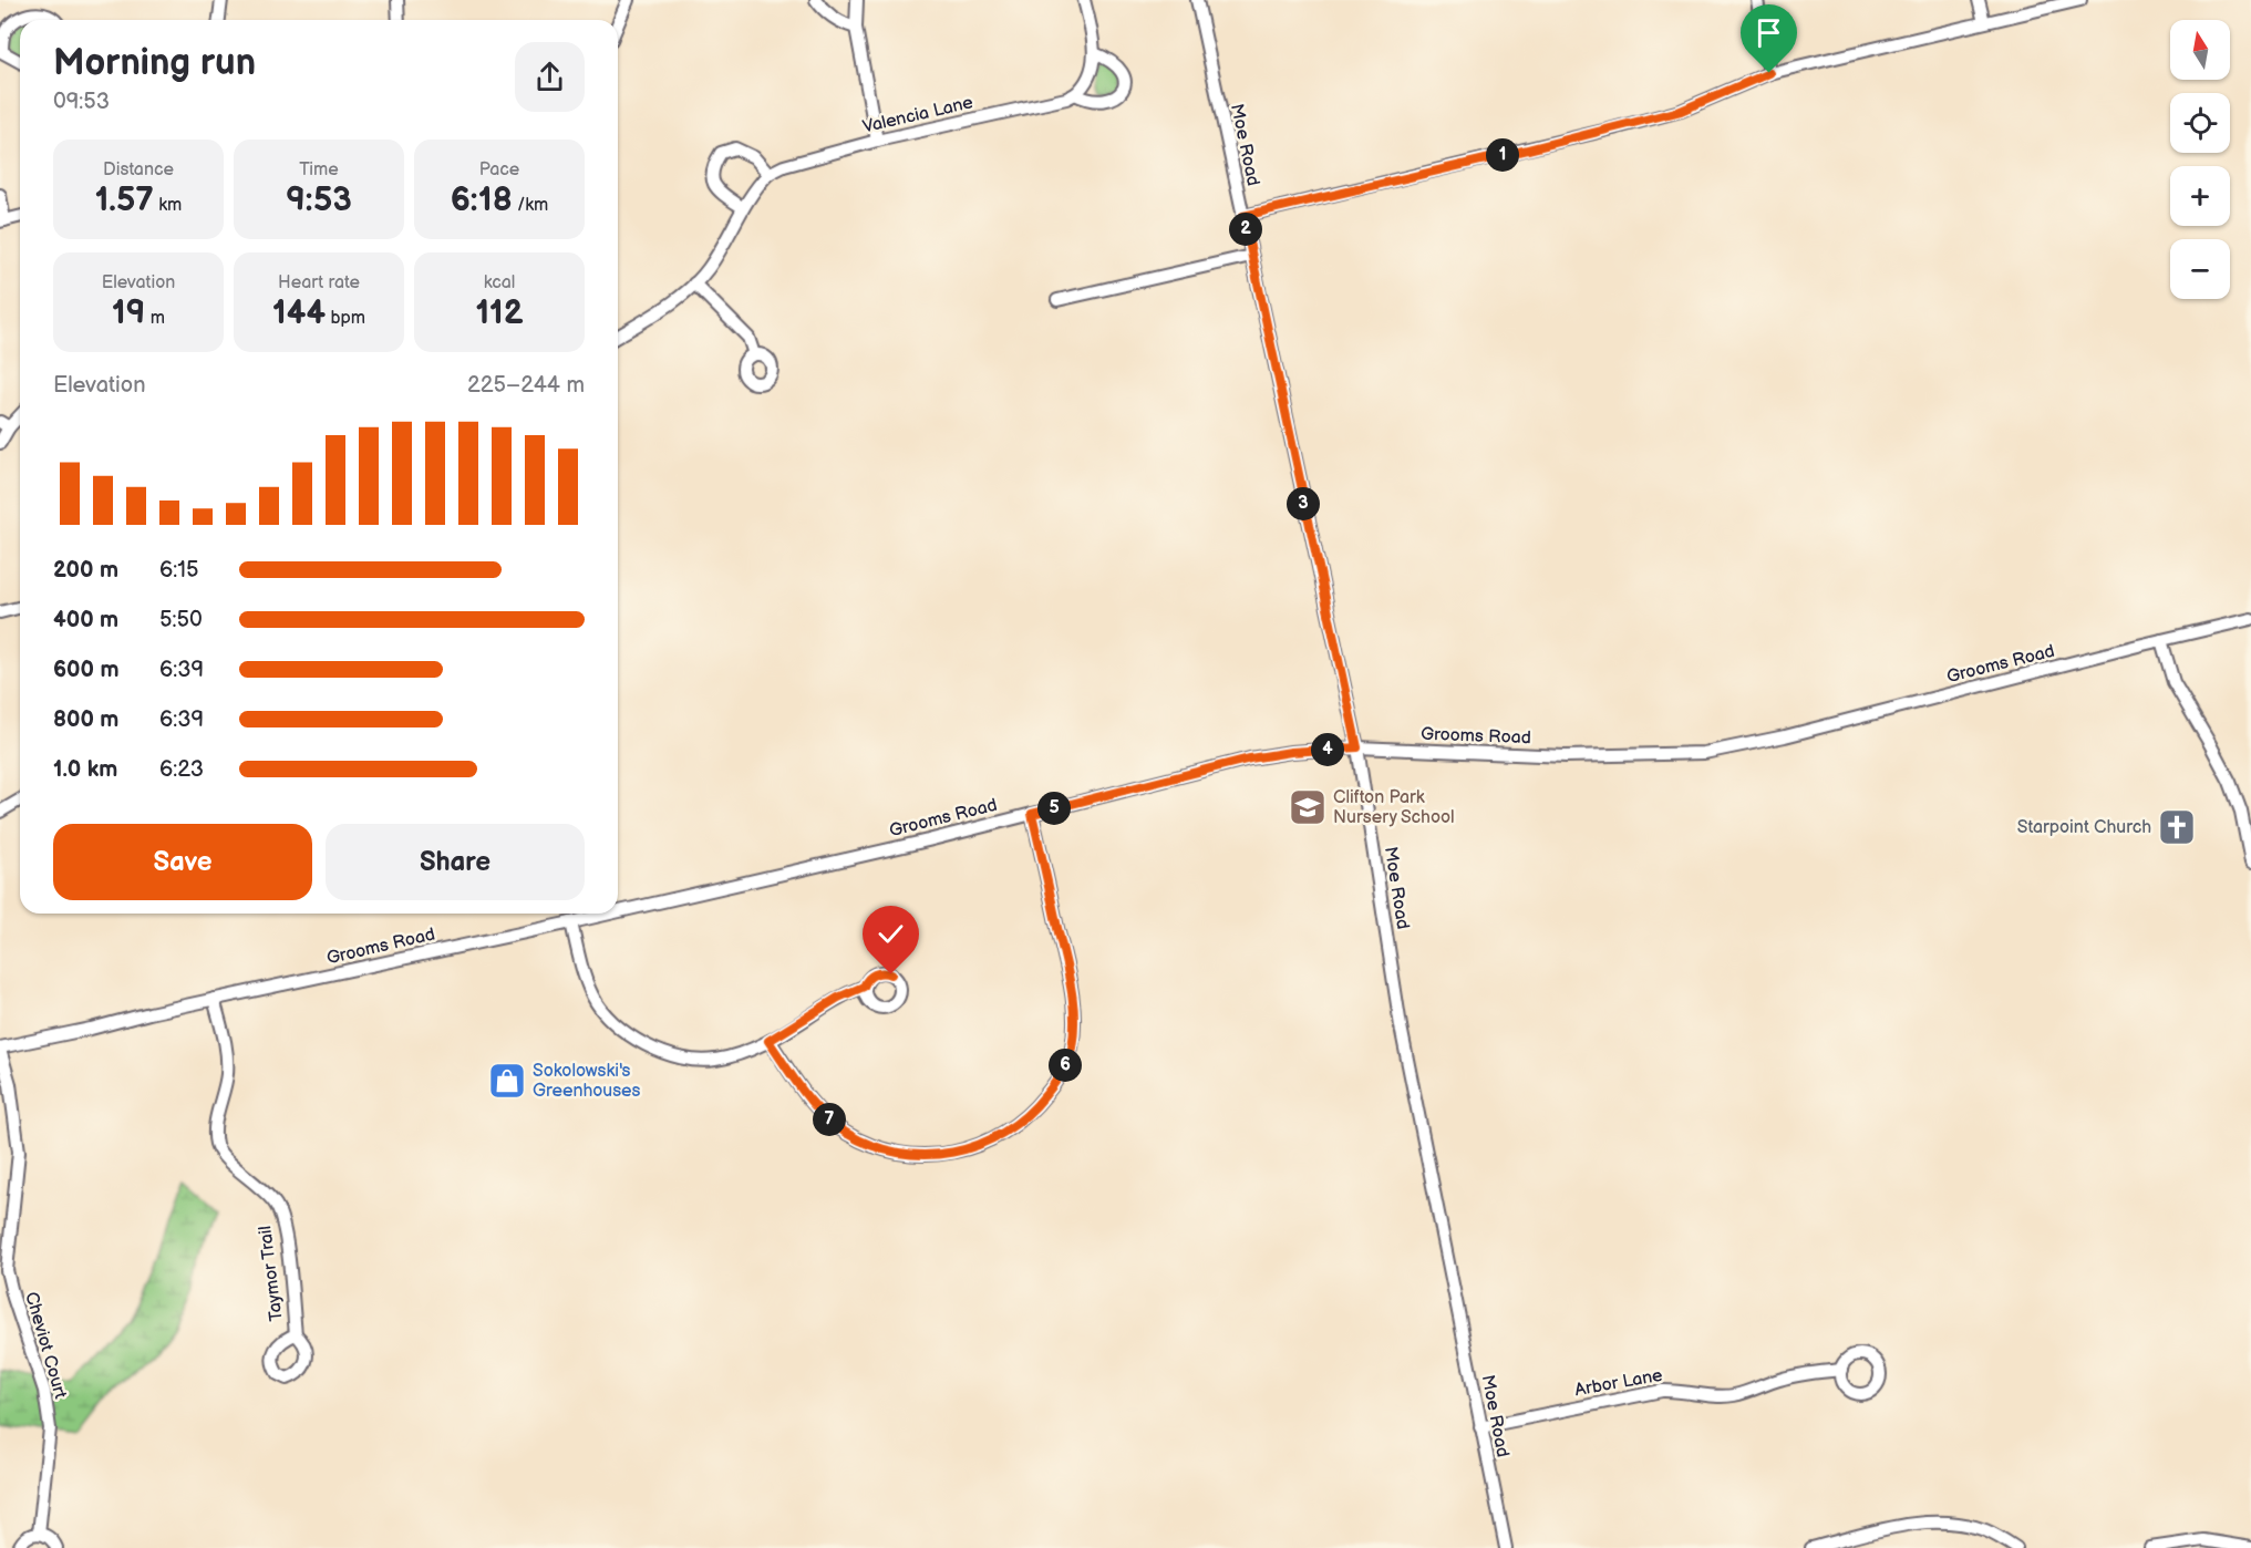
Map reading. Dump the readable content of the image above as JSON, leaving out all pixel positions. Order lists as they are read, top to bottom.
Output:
{
  "streets": {
    "street": [
      "Valencia Lane",
      "Moe Road",
      "Grooms Road",
      "Taymor Trail",
      "Cheviot Court",
      "Arbor Lane"
    ]
  },
  "crossings": [
    ["Moe Road", "Grooms Road"],
    ["Moe Road", "Arbor Lane"],
    ["Grooms Road", "Taymor Trail"],
    ["Grooms Road", "Cheviot Court"]
  ],
  "places": {
    "school or university": ["Clifton Park Nursery School"],
    "church": ["Starpoint Church"],
    "shop": ["Sokolowski's Greenhouses"]
  },
  "north": "top",
  "page": {
    "map_buttons": ["+", "−"],
    "heading": ["Morning run", "09:53"],
    "stats": [
      ["Distance", "1.57 km"],
      ["Time", "9:53"],
      ["Pace", "6:18 /km"],
      ["Elevation", "19 m"],
      ["Heart rate", "144 bpm"],
      ["kcal", "112"]
    ],
    "pins": [
      "1",
      "2",
      "3",
      "4",
      "5",
      "6",
      "7"
    ],
    "chart": ["Elevation", "225–244 m"],
    "list": [
      {
        "name": "200 m",
        "note": "6:15"
      },
      {
        "name": "400 m",
        "note": "5:50"
      },
      {
        "name": "600 m",
        "note": "6:39"
      },
      {
        "name": "800 m",
        "note": "6:39"
      },
      {
        "name": "1.0 km",
        "note": "6:23"
      }
    ],
    "buttons": ["Save", "Share"]
  }
}
